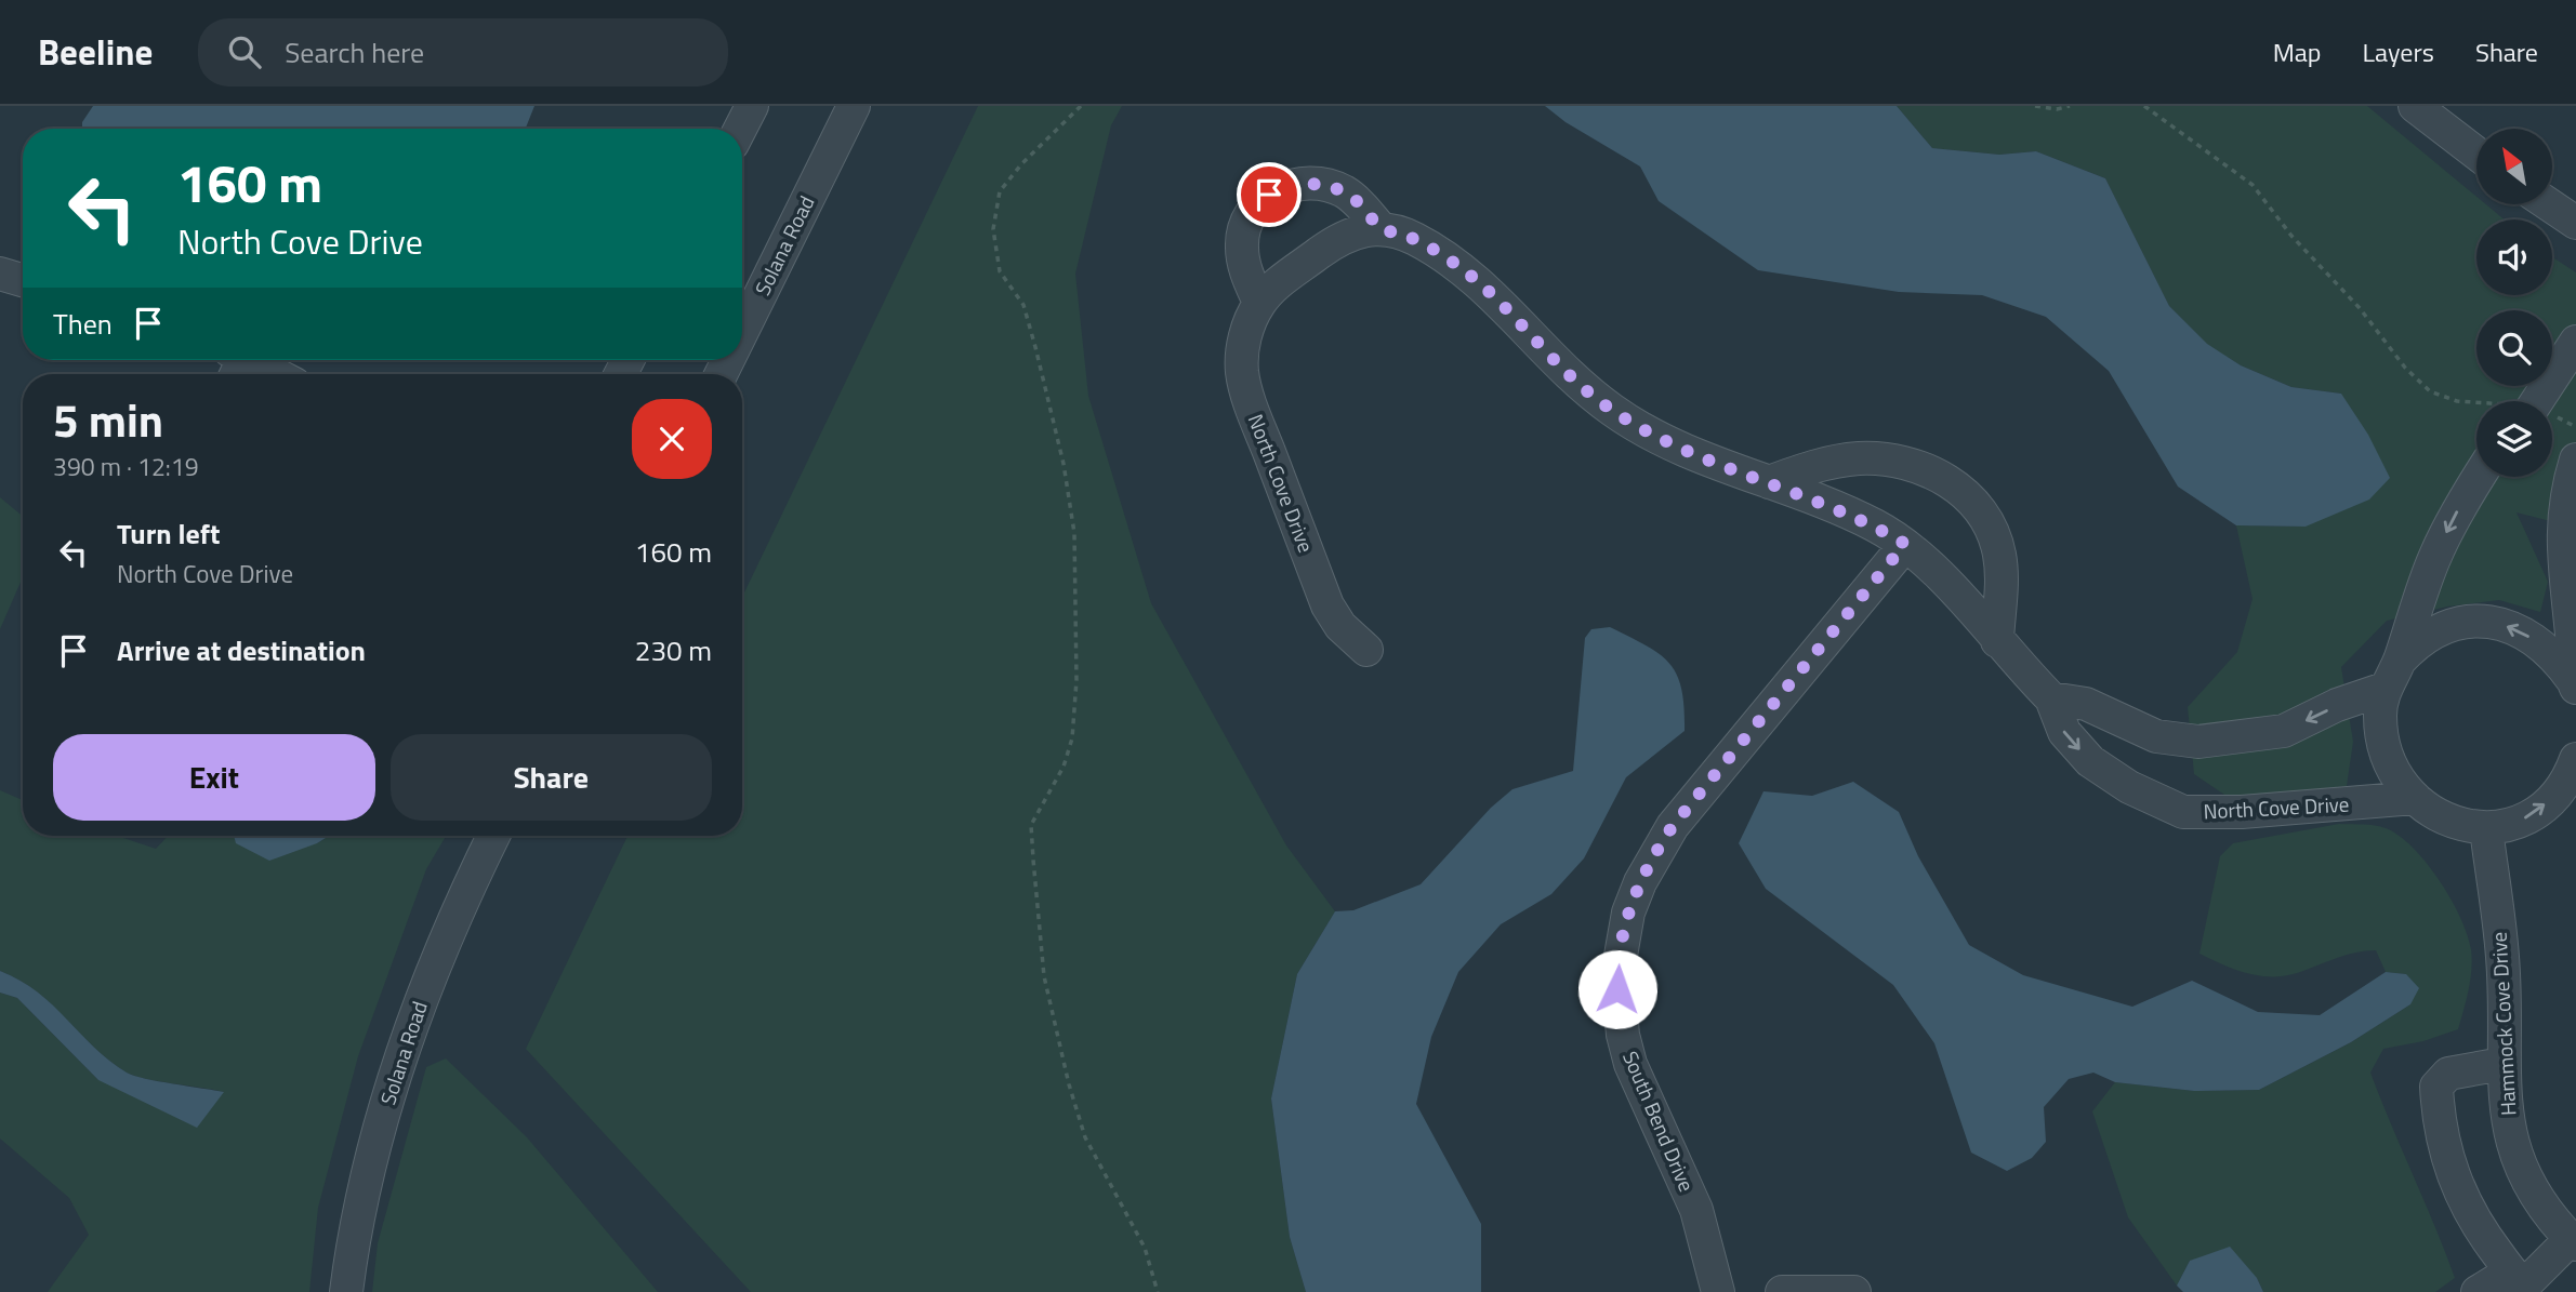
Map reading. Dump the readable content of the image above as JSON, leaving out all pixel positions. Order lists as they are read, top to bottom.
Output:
{
  "streets": {
    "street": [
      "Solana Road",
      "North Cove Drive",
      "Hammock Cove Drive",
      "South Bend Drive"
    ]
  },
  "crossings": [
    ["North Cove Drive", "South Bend Drive"]
  ],
  "north": "top left",
  "page": {
    "header": "Beeline",
    "search": "Search here",
    "nav": ["Map", "Layers", "Share"],
    "turn": ["160 m", "North Cove Drive"],
    "then": "Then",
    "heading": ["5 min", "390 m · 12:19"],
    "list": [
      {
        "name": "Turn left",
        "note": "North Cove Drive",
        "value": "160 m"
      },
      {
        "name": "Arrive at destination",
        "value": "230 m"
      }
    ],
    "buttons": ["Exit", "Share"]
  }
}
